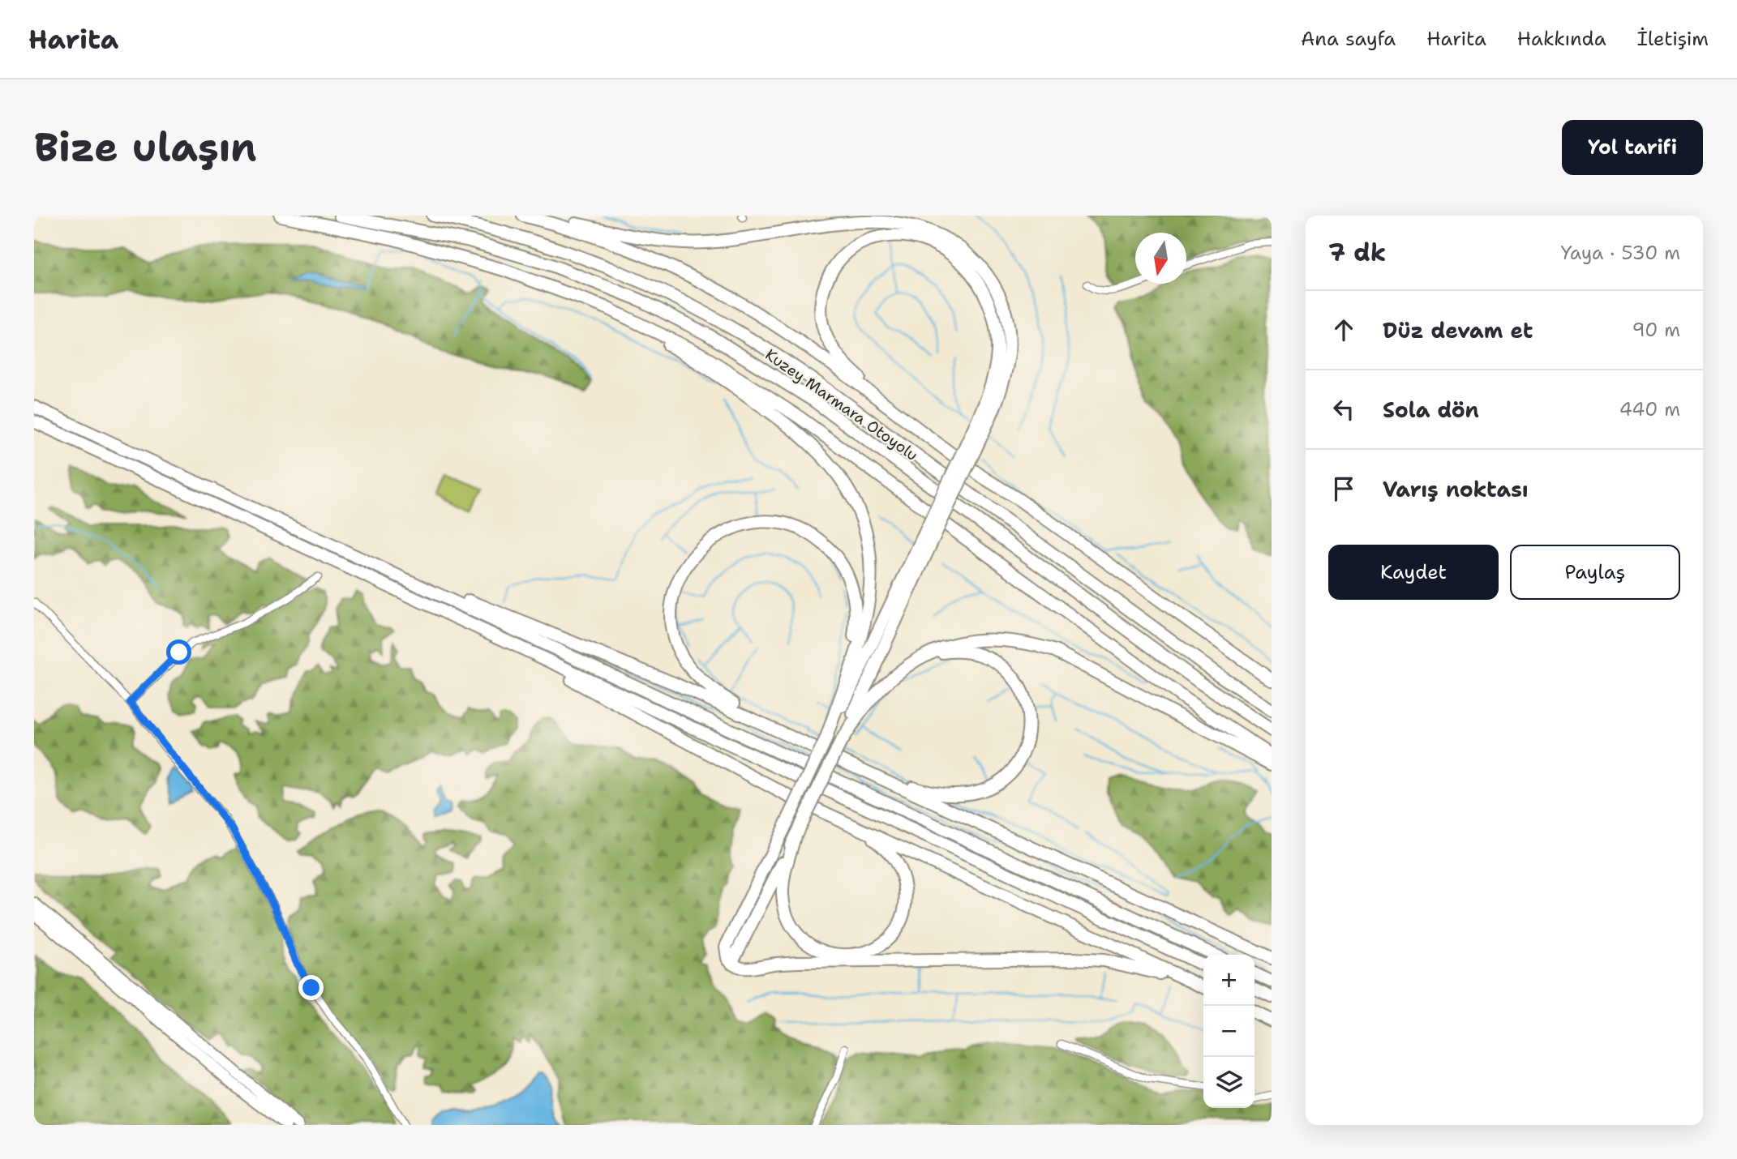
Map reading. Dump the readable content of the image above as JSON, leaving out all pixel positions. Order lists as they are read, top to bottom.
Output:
{
  "streets": {
    "highway": ["Kuzey Marmara Otoyolu"]
  },
  "north": "bottom",
  "page": {
    "header": "Harita",
    "nav": [
      "Ana sayfa",
      "Harita",
      "Hakkında",
      "İletişim"
    ],
    "buttons": [
      "Yol tarifi",
      ["Kaydet", "Paylaş"]
    ],
    "title": "Bize ulaşın",
    "heading": ["7 dk", "Yaya · 530 m"],
    "list": [
      ["Düz devam et", "90 m"],
      ["Sola dön", "440 m"],
      "Varış noktası"
    ],
    "map_buttons": ["+", "−"]
  }
}
